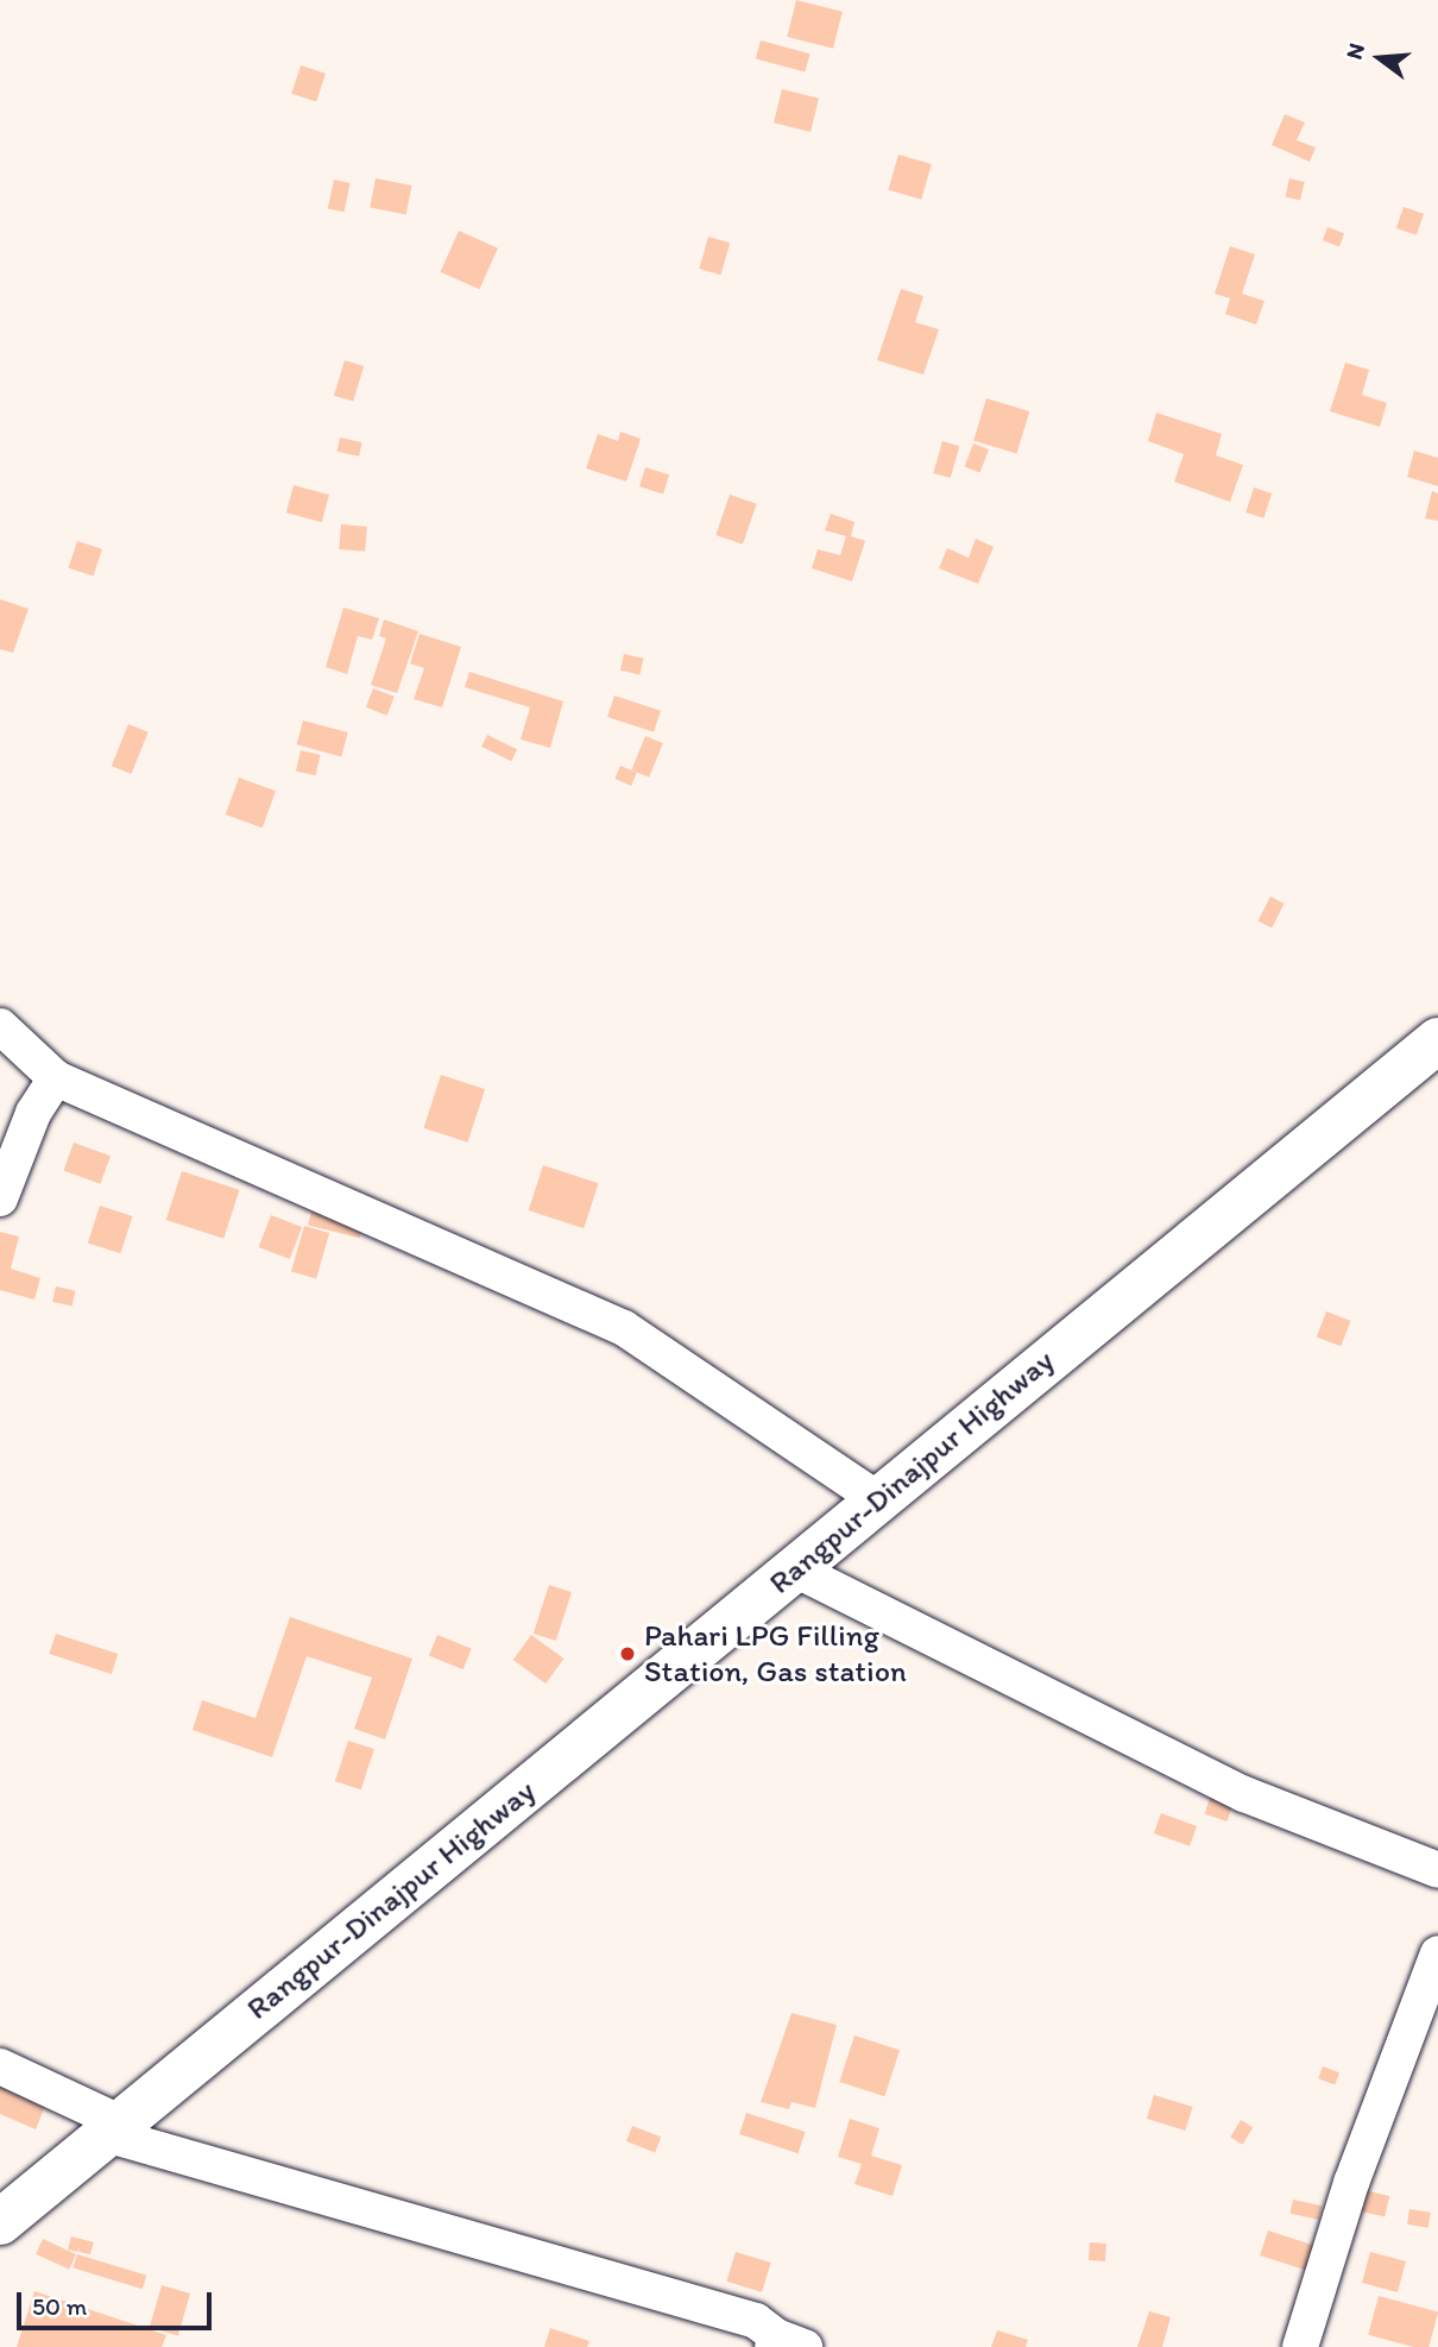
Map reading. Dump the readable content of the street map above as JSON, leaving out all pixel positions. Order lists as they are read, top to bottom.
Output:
{
  "streets": {
    "highway": ["Rangpur-Dinajpur Highway"]
  },
  "places": ["Pahari LPG Filling Station, Gas station"],
  "scale_bar": "50 m",
  "north": "left"
}
